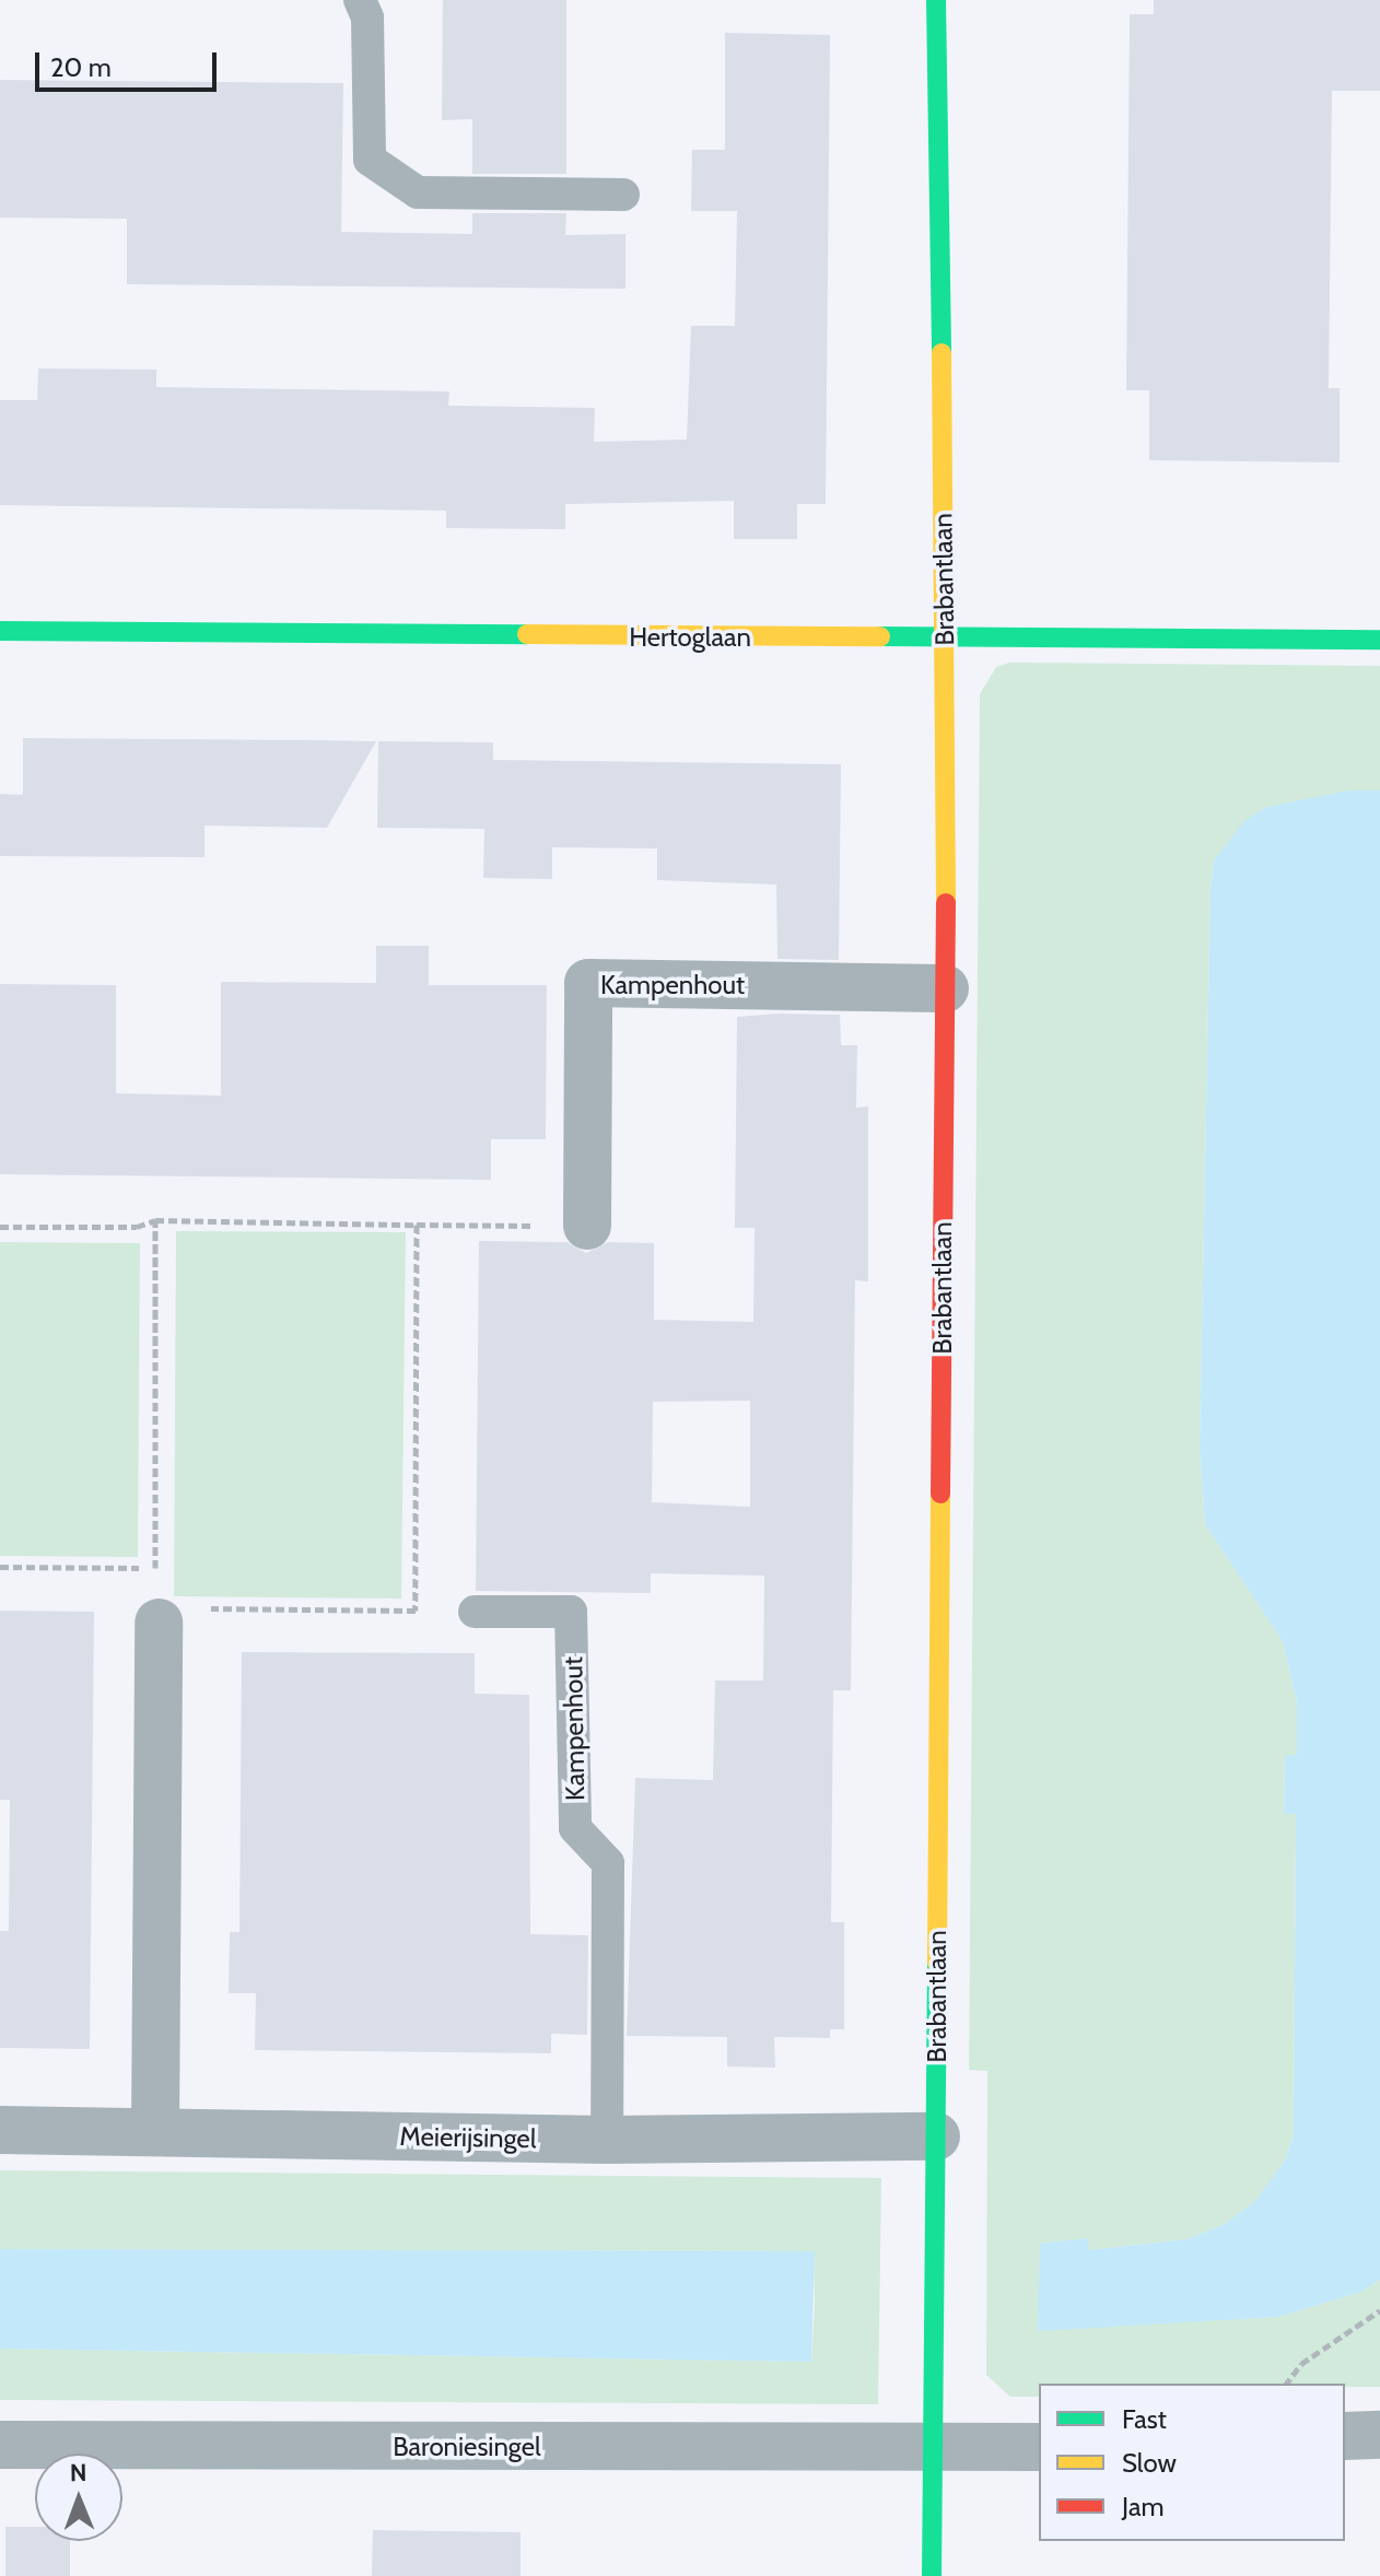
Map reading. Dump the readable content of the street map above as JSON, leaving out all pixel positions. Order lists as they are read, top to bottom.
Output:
{
  "streets": {
    "street": [
      "Brabantlaan",
      "Hertoglaan",
      "Kampenhout",
      "Meierijsingel",
      "Baroniesingel"
    ]
  },
  "crossings": [
    ["Brabantlaan", "Hertoglaan"],
    ["Brabantlaan", "Kampenhout"],
    ["Brabantlaan", "Meierijsingel"],
    ["Brabantlaan", "Baroniesingel"],
    ["Kampenhout", "Meierijsingel"]
  ],
  "legend": ["Fast", "Slow", "Jam"],
  "scale_bar": "20 m",
  "north": "top"
}
